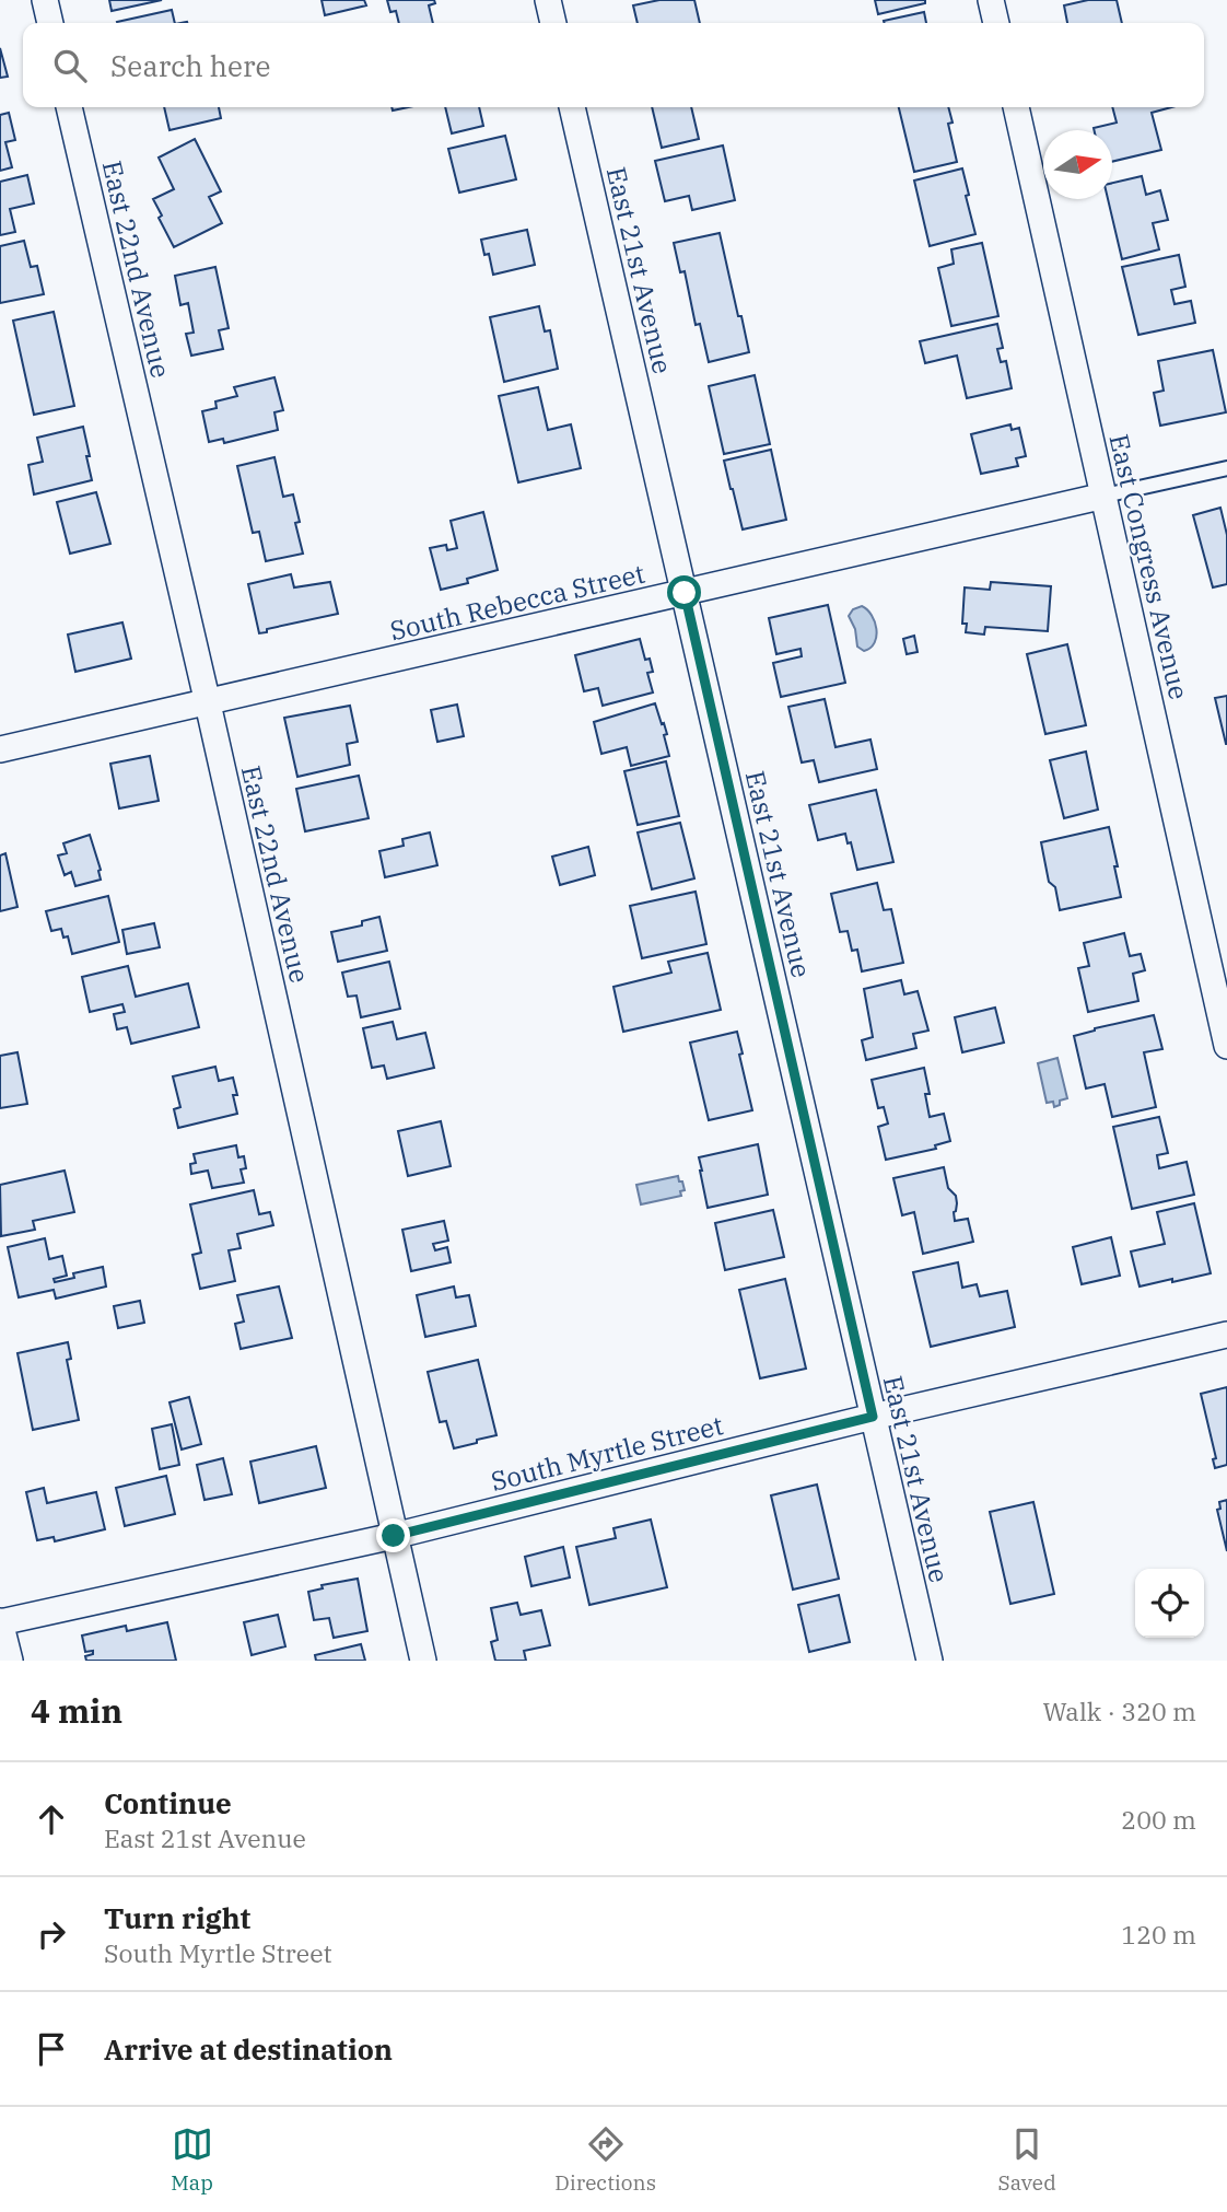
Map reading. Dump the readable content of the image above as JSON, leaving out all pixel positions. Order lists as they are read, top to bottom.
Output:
{
  "streets": {
    "street": [
      "East 22nd Avenue",
      "East 21st Avenue",
      "East Congress Avenue",
      "South Rebecca Street",
      "South Myrtle Street"
    ]
  },
  "crossings": [
    ["East 22nd Avenue", "South Rebecca Street"],
    ["East 22nd Avenue", "South Myrtle Street"],
    ["East 21st Avenue", "South Rebecca Street"],
    ["East 21st Avenue", "South Myrtle Street"],
    ["East Congress Avenue", "South Rebecca Street"]
  ],
  "north": "right",
  "page": {
    "search": "Search here",
    "heading": ["4 min", "Walk · 320 m"],
    "list": [
      ["Continue", "East 21st Avenue", "200 m"],
      ["Turn right", "South Myrtle Street", "120 m"],
      "Arrive at destination"
    ],
    "nav": ["Map", "Directions", "Saved"]
  }
}
